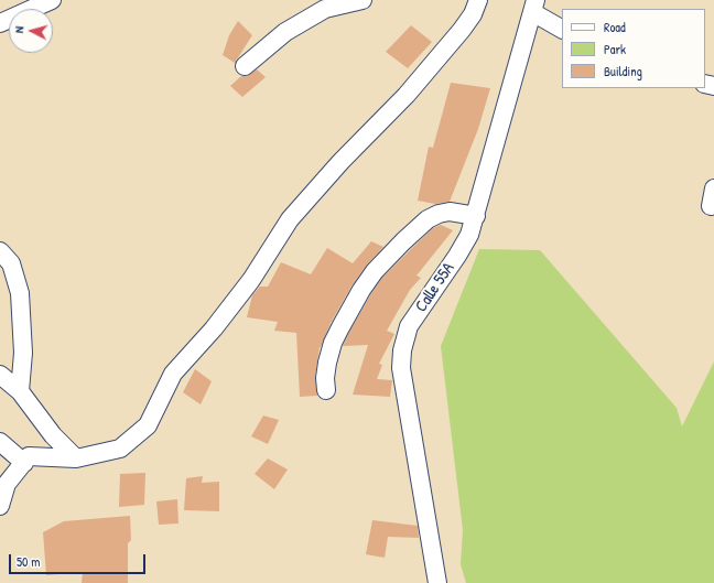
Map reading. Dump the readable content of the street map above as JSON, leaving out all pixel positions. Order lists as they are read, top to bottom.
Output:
{
  "streets": {
    "street": ["Calle 55A"]
  },
  "legend": ["Road", "Park", "Building"],
  "scale_bar": "50 m",
  "north": "left"
}
